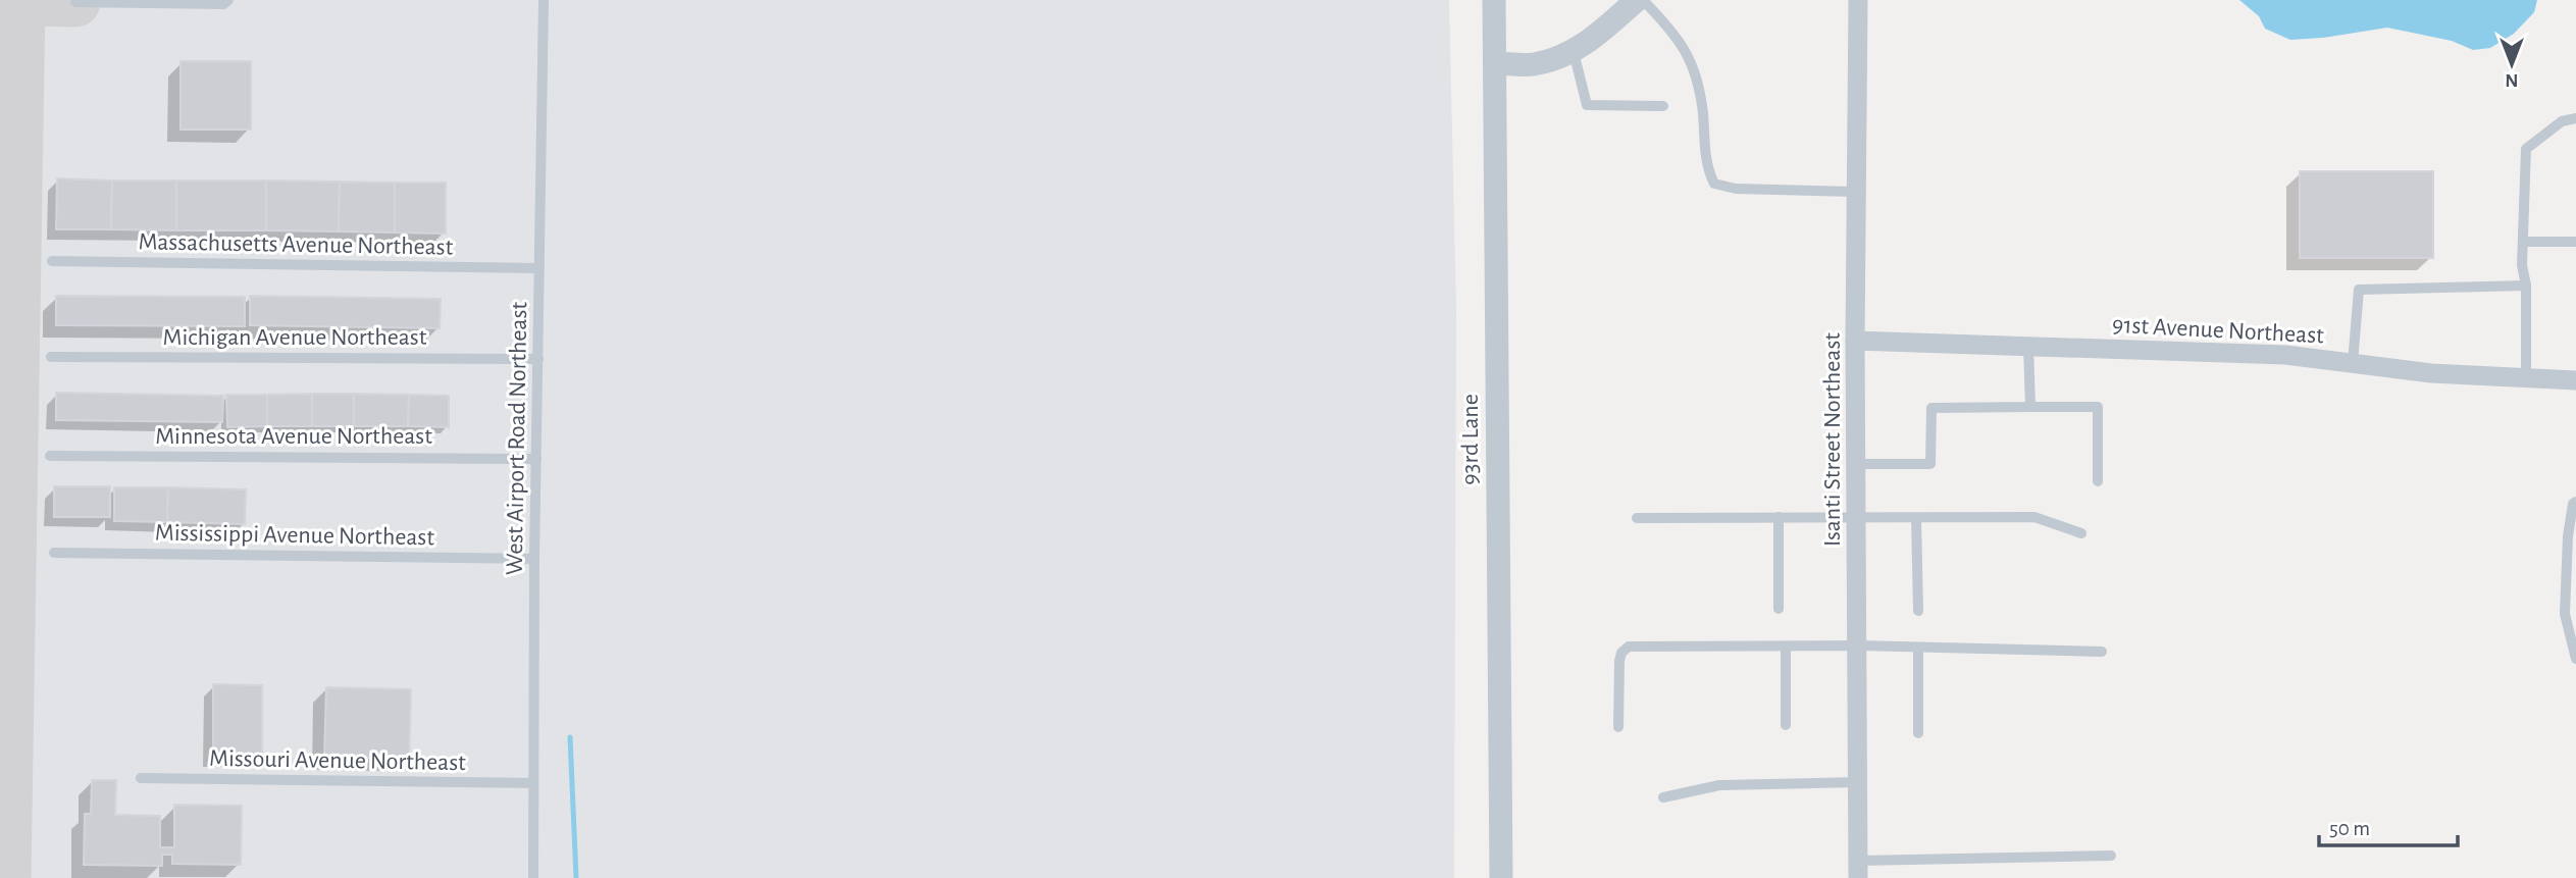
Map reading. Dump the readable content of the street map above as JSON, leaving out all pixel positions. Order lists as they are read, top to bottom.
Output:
{
  "streets": {
    "street": ["91st Avenue Northeast", "93rd Lane", "Isanti Street Northeast"],
    "lane": [
      "Massachusetts Avenue Northeast",
      "Michigan Avenue Northeast",
      "Minnesota Avenue Northeast",
      "West Airport Road Northeast",
      "Mississippi Avenue Northeast",
      "Missouri Avenue Northeast"
    ]
  },
  "crossings": [
    ["Massachusetts Avenue Northeast", "West Airport Road Northeast"],
    ["91st Avenue Northeast", "Isanti Street Northeast"],
    ["Michigan Avenue Northeast", "West Airport Road Northeast"],
    ["Minnesota Avenue Northeast", "West Airport Road Northeast"],
    ["West Airport Road Northeast", "Mississippi Avenue Northeast"],
    ["West Airport Road Northeast", "Missouri Avenue Northeast"]
  ],
  "scale_bar": "50 m",
  "north": "bottom"
}
